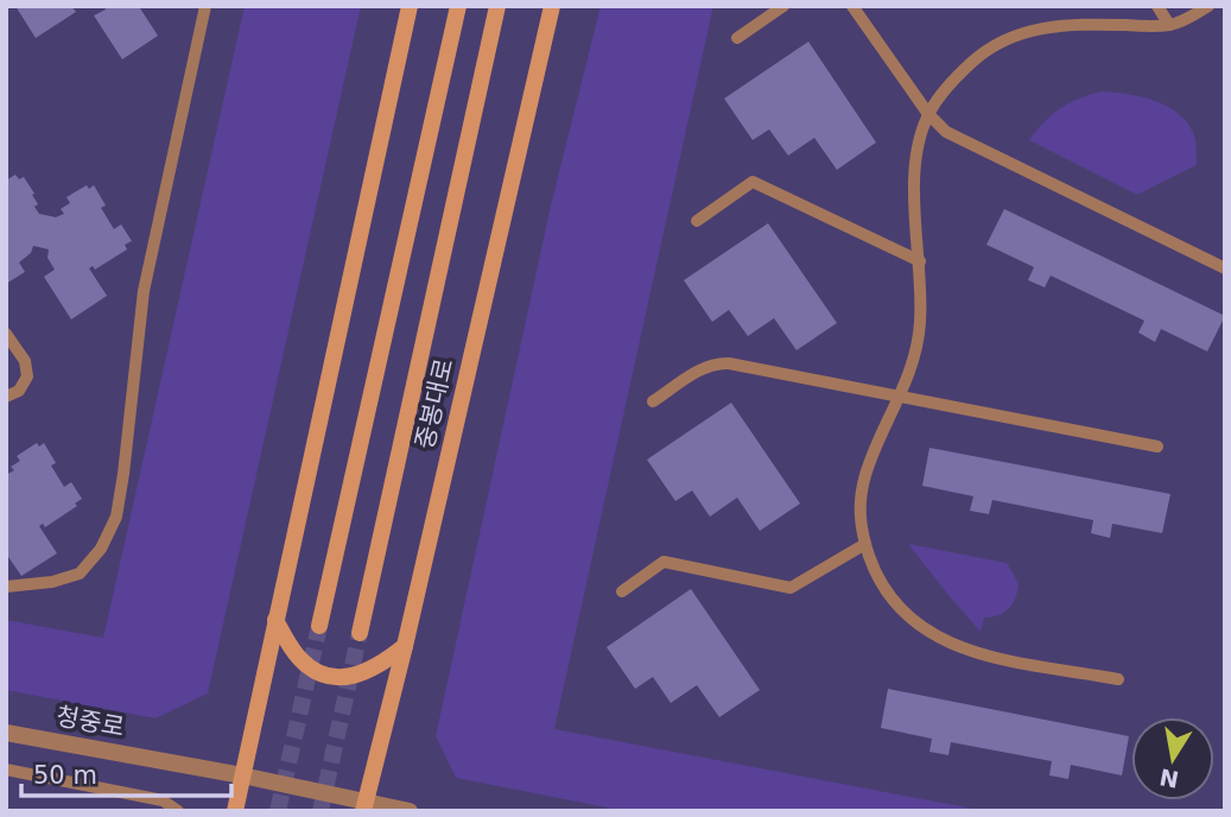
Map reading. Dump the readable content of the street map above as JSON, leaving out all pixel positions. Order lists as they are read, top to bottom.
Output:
{
  "streets": {
    "main road": ["중봉대로"],
    "street": ["청중로"]
  },
  "crossings": [
    ["중봉대로", "청중로"]
  ],
  "scale_bar": "50 m",
  "north": "bottom"
}
